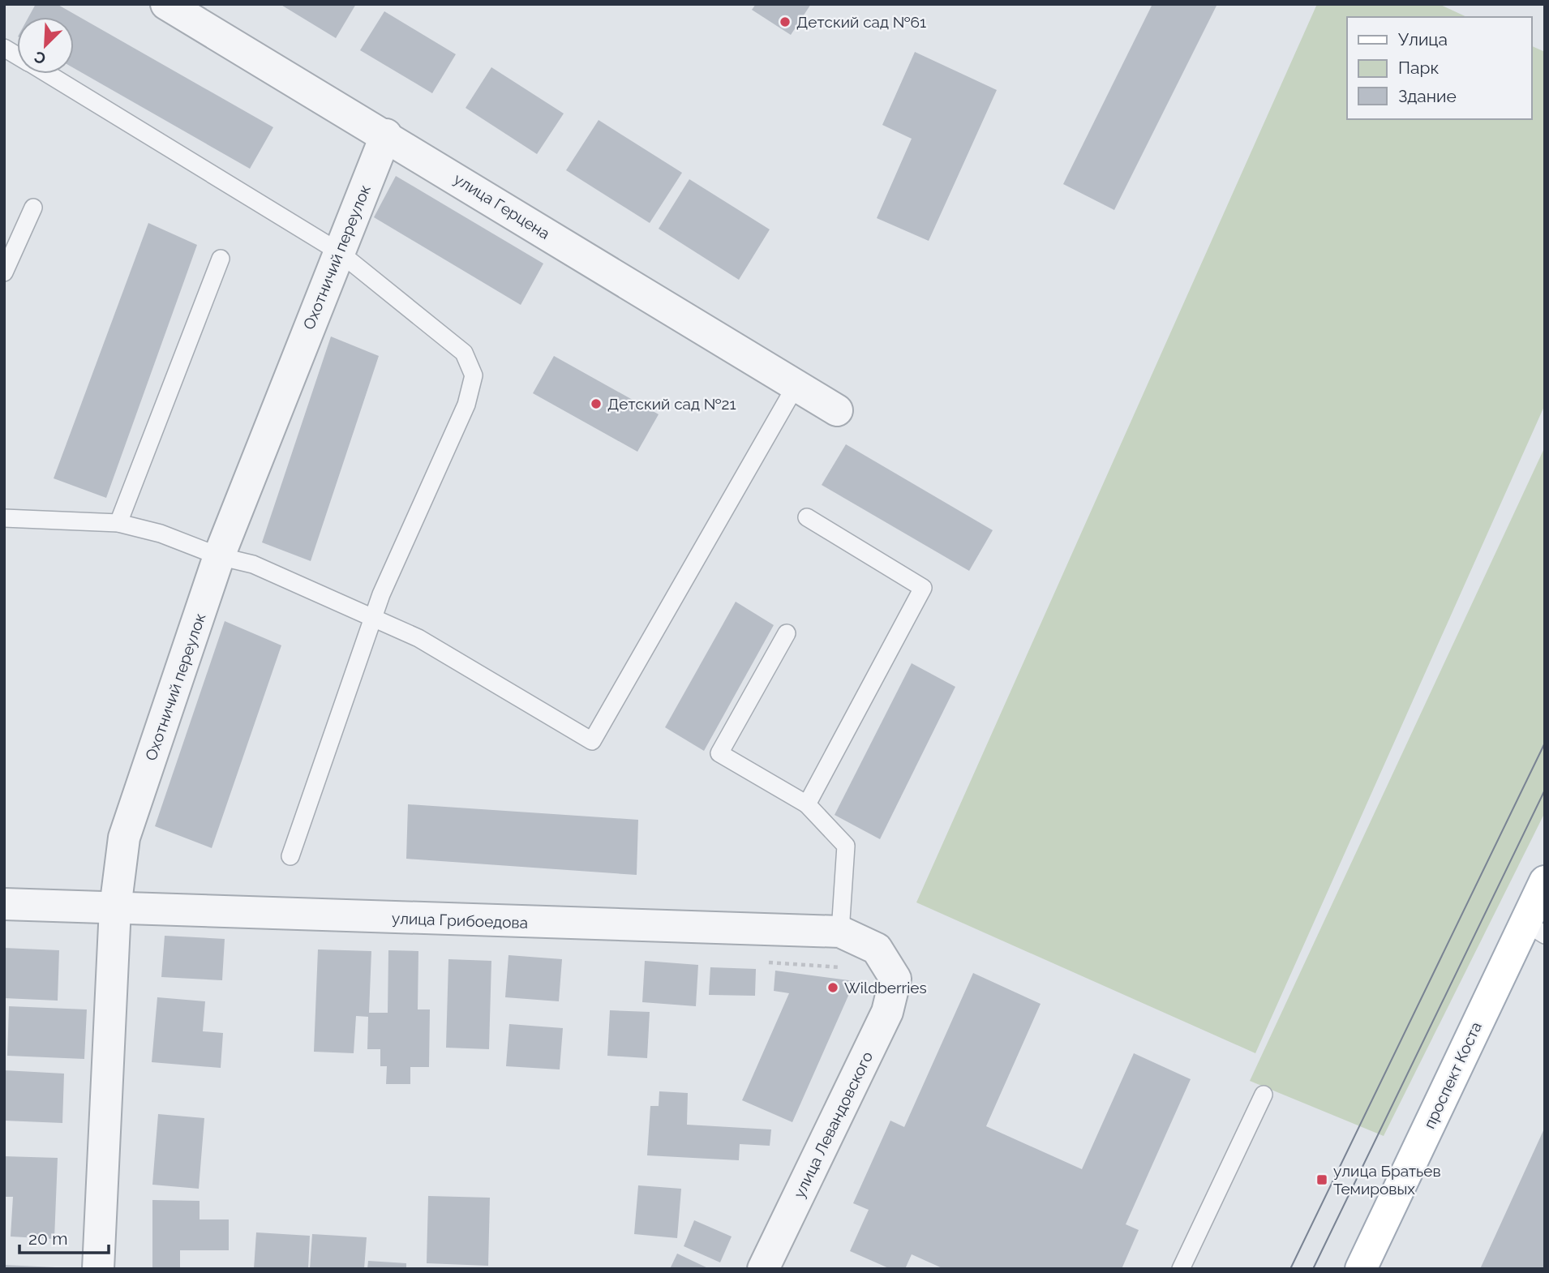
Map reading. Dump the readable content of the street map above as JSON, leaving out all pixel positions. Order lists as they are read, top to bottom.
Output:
{
  "streets": {
    "main road": ["проспект Коста"],
    "street": [
      "улица Герцена",
      "Охотничий переулок",
      "улица Грибоедова",
      "улица Левандовского"
    ]
  },
  "crossings": [
    ["улица Герцена", "Охотничий переулок"],
    ["Охотничий переулок", "улица Грибоедова"],
    ["улица Грибоедова", "улица Левандовского"]
  ],
  "places": {
    "other": ["Детский сад №61", "Детский сад №21", "Wildberries"],
    "transit": ["улица Братьев Темировых"]
  },
  "legend": ["Улица", "Парк", "Здание"],
  "scale_bar": "20 m",
  "north": "bottom left"
}
